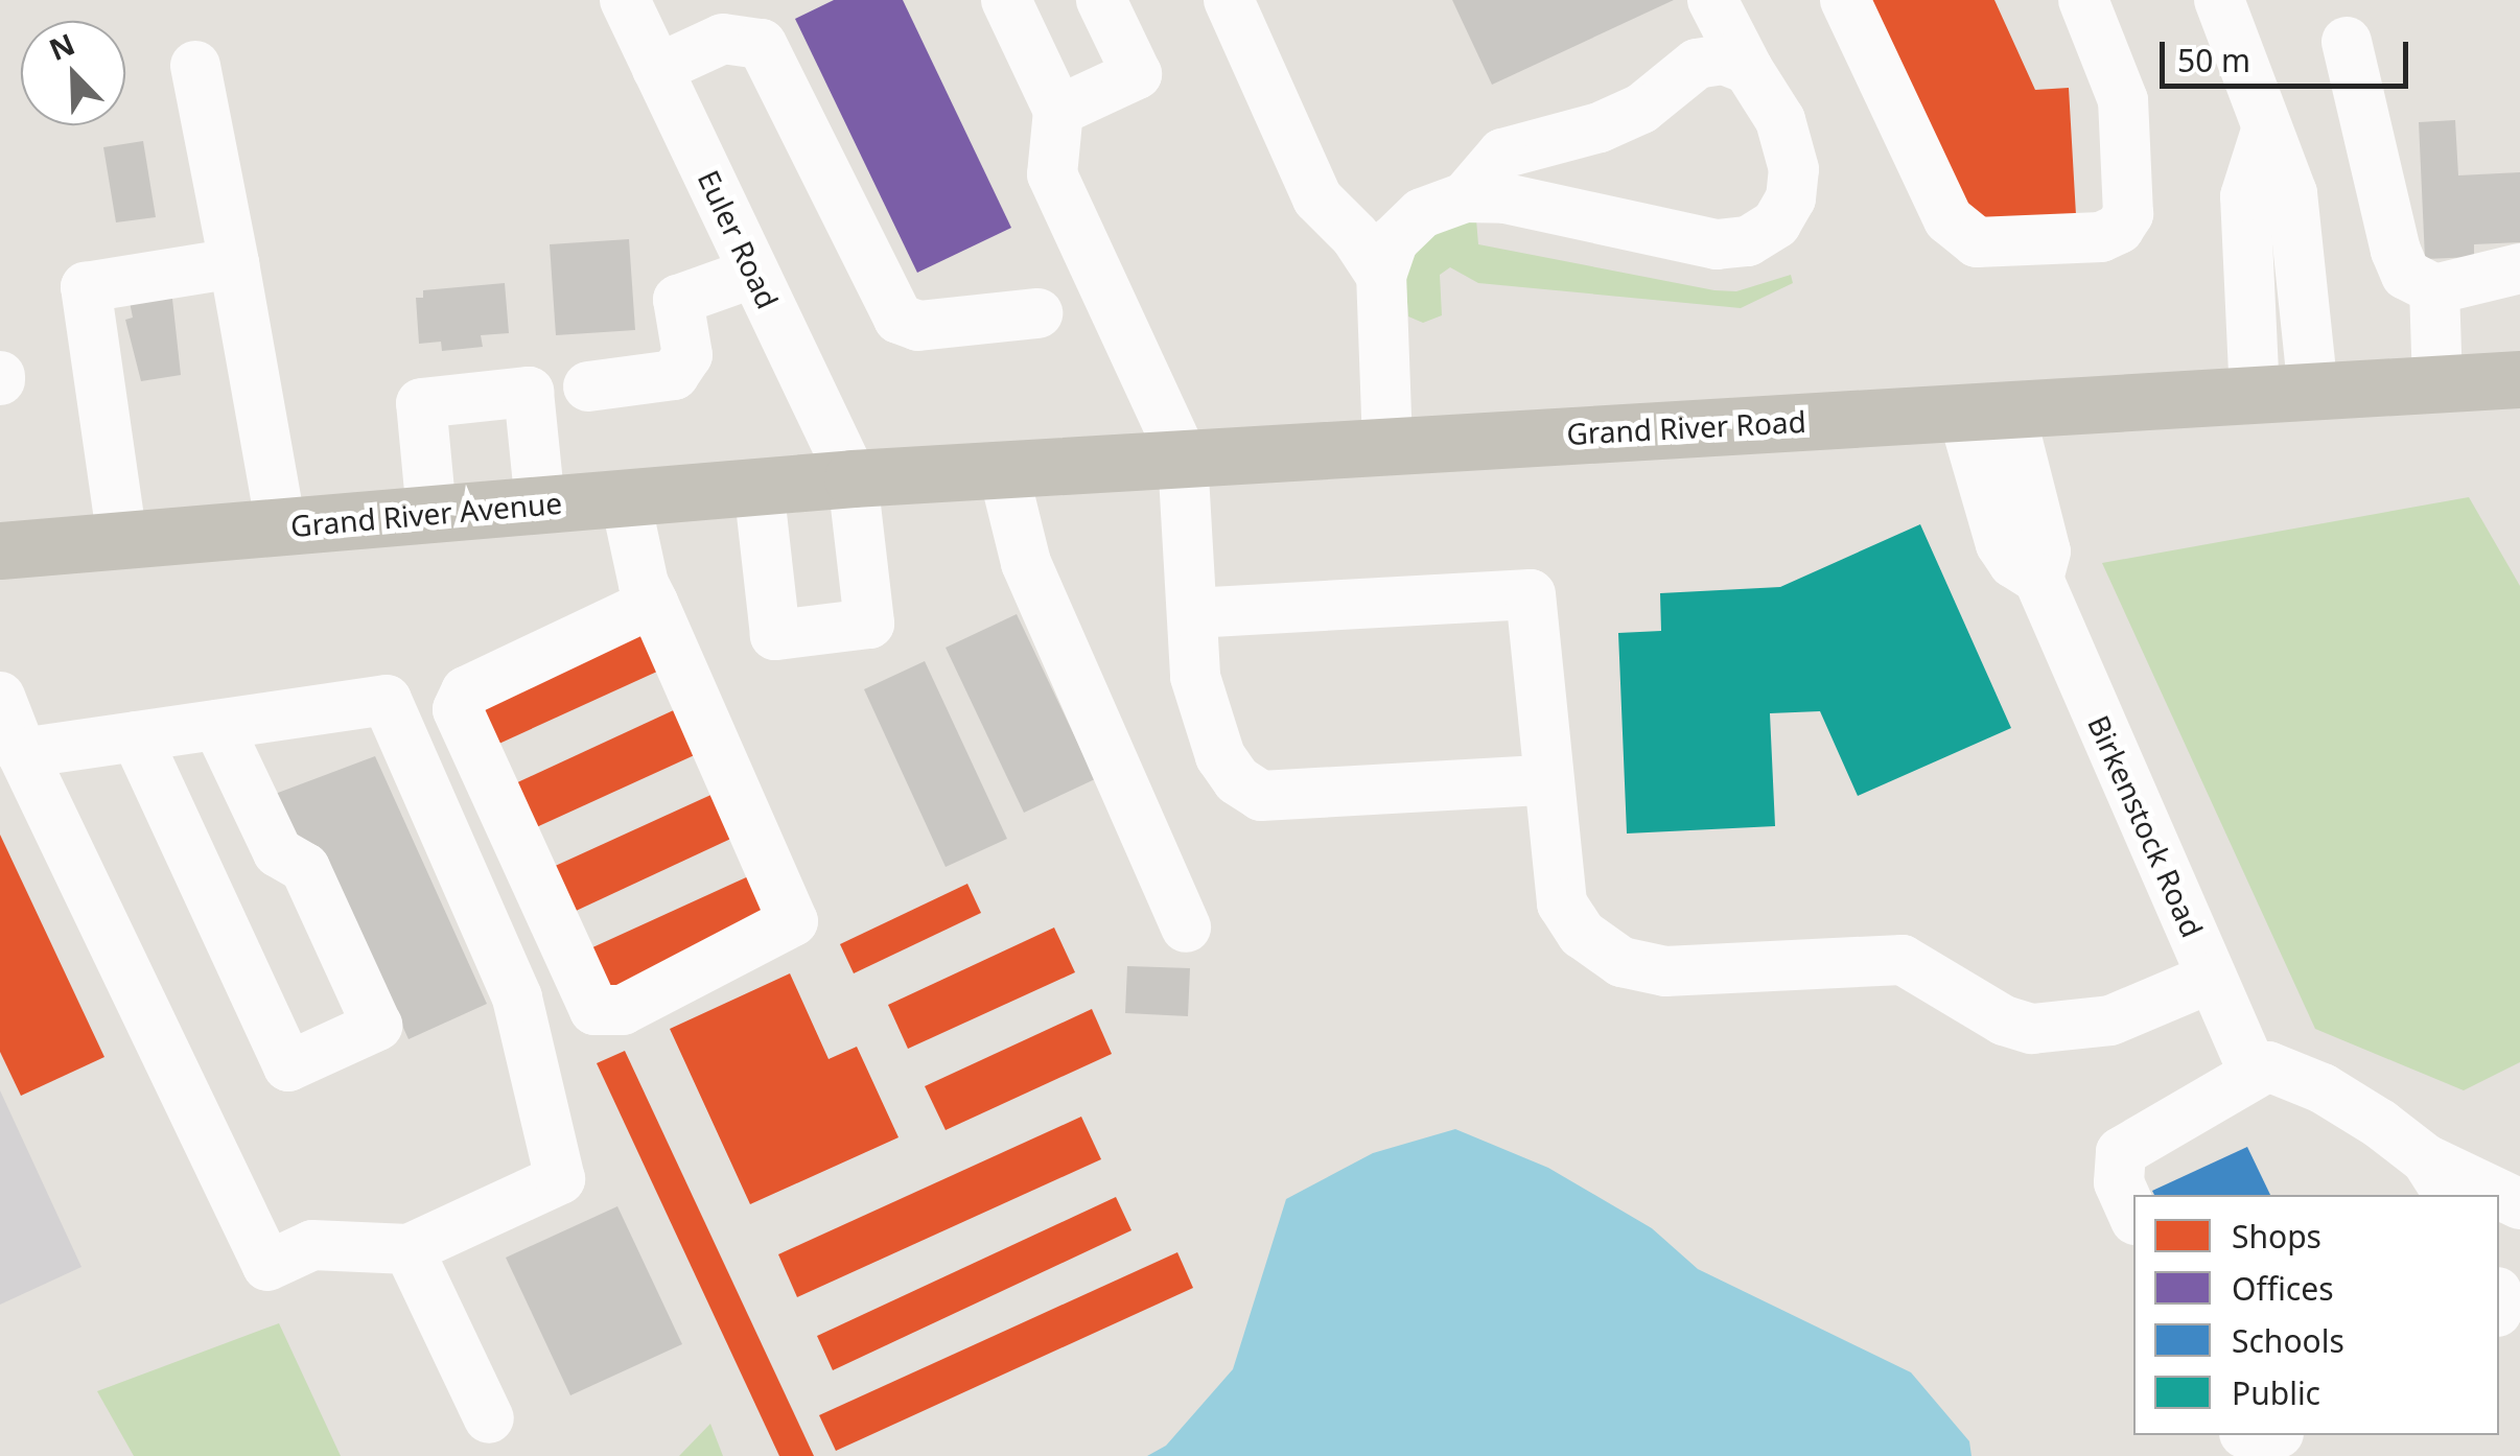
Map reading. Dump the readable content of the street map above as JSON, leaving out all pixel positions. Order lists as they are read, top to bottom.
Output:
{
  "streets": {
    "main road": ["Grand River Road", "Grand River Avenue"],
    "street": ["Euler Road", "Birkenstock Road"]
  },
  "crossings": [
    ["Euler Road", "Grand River Road"],
    ["Euler Road", "Grand River Avenue"],
    ["Grand River Road", "Grand River Avenue"],
    ["Grand River Road", "Birkenstock Road"]
  ],
  "legend": [
    "Shops",
    "Offices",
    "Schools",
    "Public"
  ],
  "scale_bar": "50 m",
  "north": "top left"
}
